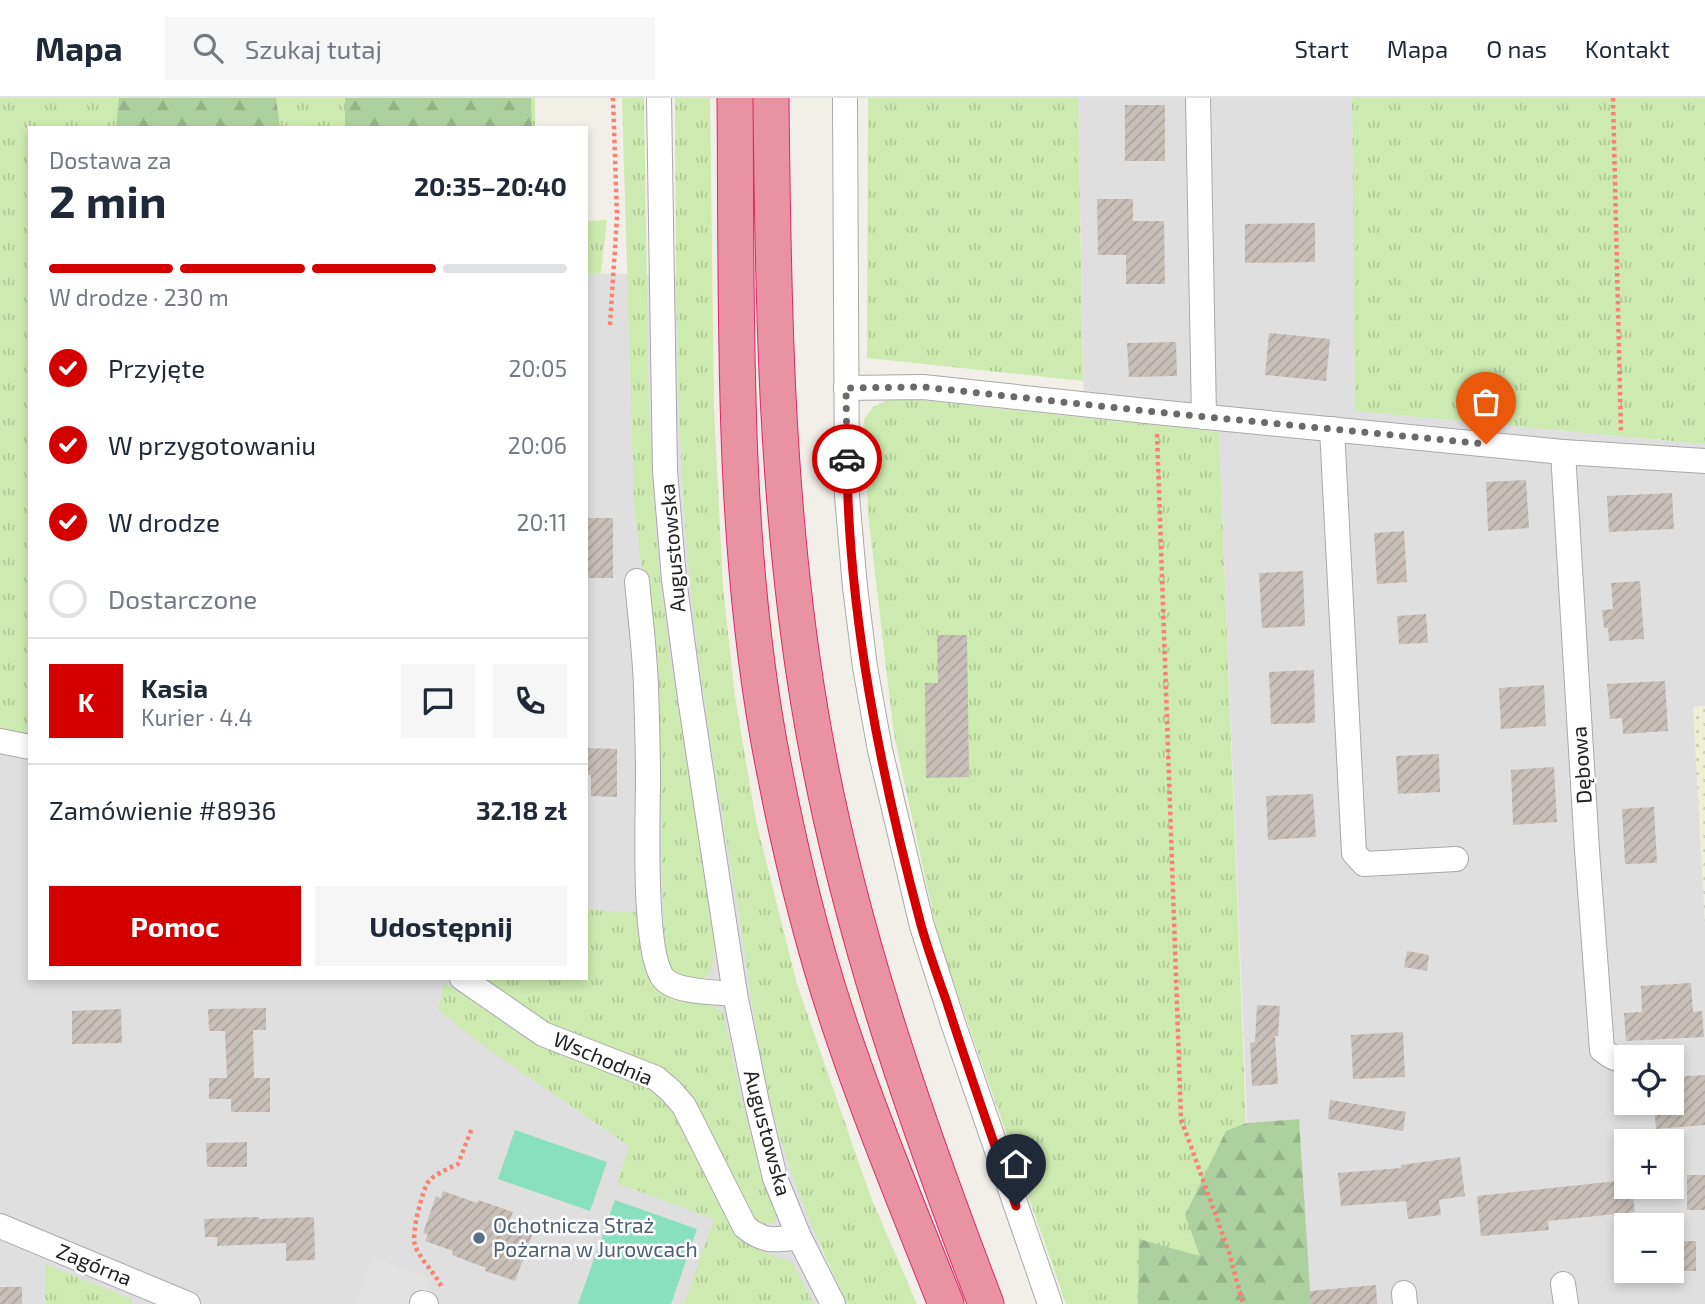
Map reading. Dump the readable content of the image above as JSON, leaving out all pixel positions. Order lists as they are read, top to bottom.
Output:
{
  "streets": {
    "street": [
      "Augustowska",
      "Dębowa",
      "Wschodnia",
      "Zagórna"
    ]
  },
  "crossings": [
    ["Augustowska", "Wschodnia"]
  ],
  "places": ["Ochotnicza Straż Pożarna w Jurowcach"],
  "page": {
    "header": "Mapa",
    "search": "Szukaj tutaj",
    "nav": [
      "Start",
      "Mapa",
      "O nas",
      "Kontakt"
    ],
    "heading": ["2 min", "Dostawa za", "20:35–20:40"],
    "panel": [
      "Kasia",
      "Kurier · 4.4",
      "Zamówienie #8936",
      "32.18 zł"
    ],
    "bar": "W drodze · 230 m",
    "list": [
      ["Przyjęte", "20:05"],
      ["W przygotowaniu", "20:06"],
      ["W drodze", "20:11"],
      "Dostarczone"
    ],
    "round": "K",
    "buttons": ["Pomoc", "Udostępnij"],
    "map_buttons": ["+", "−"]
  }
}
